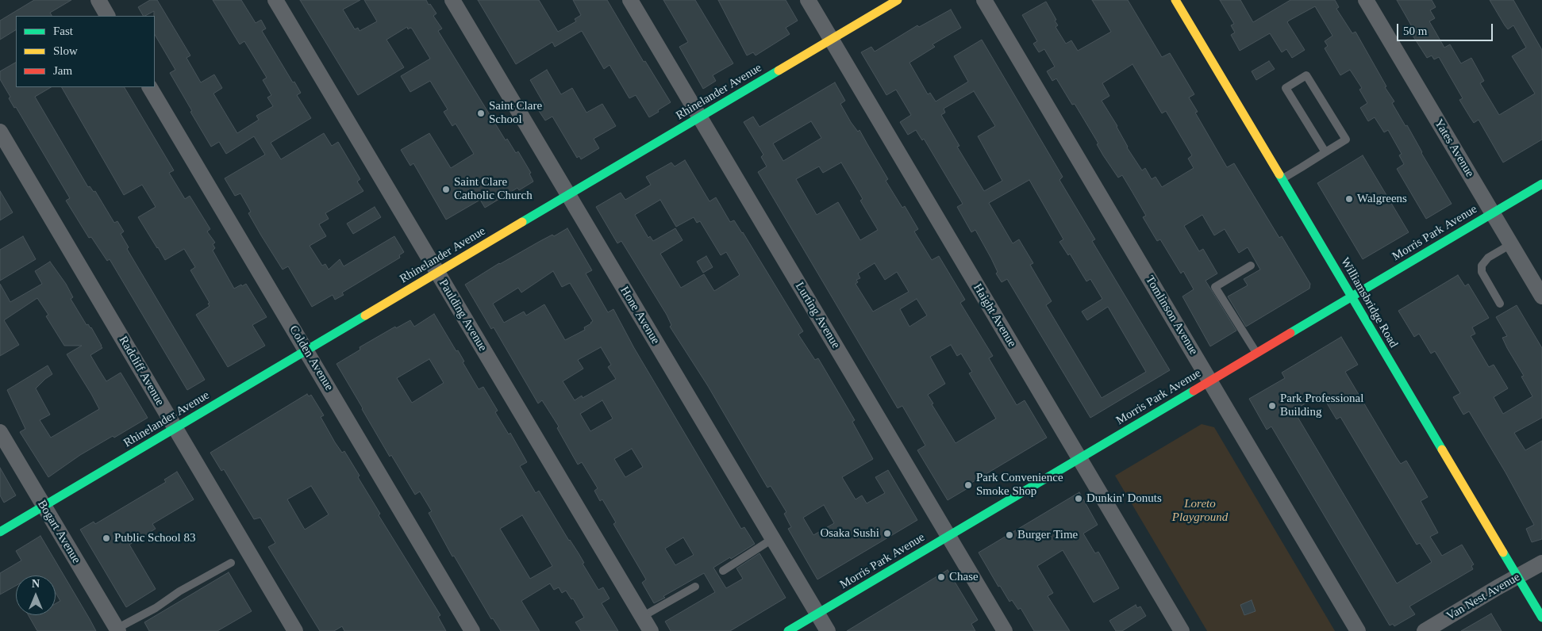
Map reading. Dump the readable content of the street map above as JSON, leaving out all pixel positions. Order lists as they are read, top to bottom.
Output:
{
  "streets": {
    "main road": ["Rhinelander Avenue", "Morris Park Avenue", "Williamsbridge Road"],
    "street": [
      "Yates Avenue",
      "Paulding Avenue",
      "Hone Avenue",
      "Lurting Avenue",
      "Haight Avenue",
      "Tomlinson Avenue",
      "Colden Avenue",
      "Radcliff Avenue",
      "Bogart Avenue",
      "Van Nest Avenue"
    ]
  },
  "crossings": [
    ["Rhinelander Avenue", "Paulding Avenue"],
    ["Rhinelander Avenue", "Hone Avenue"],
    ["Rhinelander Avenue", "Lurting Avenue"],
    ["Rhinelander Avenue", "Haight Avenue"],
    ["Rhinelander Avenue", "Colden Avenue"],
    ["Rhinelander Avenue", "Radcliff Avenue"],
    ["Rhinelander Avenue", "Bogart Avenue"],
    ["Yates Avenue", "Morris Park Avenue"],
    ["Morris Park Avenue", "Williamsbridge Road"],
    ["Morris Park Avenue", "Hone Avenue"],
    ["Morris Park Avenue", "Lurting Avenue"],
    ["Morris Park Avenue", "Haight Avenue"],
    ["Morris Park Avenue", "Tomlinson Avenue"],
    ["Williamsbridge Road", "Van Nest Avenue"]
  ],
  "parks": ["Loreto Playground"],
  "places": [
    "Saint Clare School",
    "Saint Clare Catholic Church",
    "Walgreens",
    "Park Professional Building",
    "Park Convenience Smoke Shop",
    "Dunkin' Donuts",
    "Osaka Sushi",
    "Burger Time",
    "Public School 83",
    "Chase"
  ],
  "legend": ["Fast", "Slow", "Jam"],
  "scale_bar": "50 m",
  "north": "top"
}
